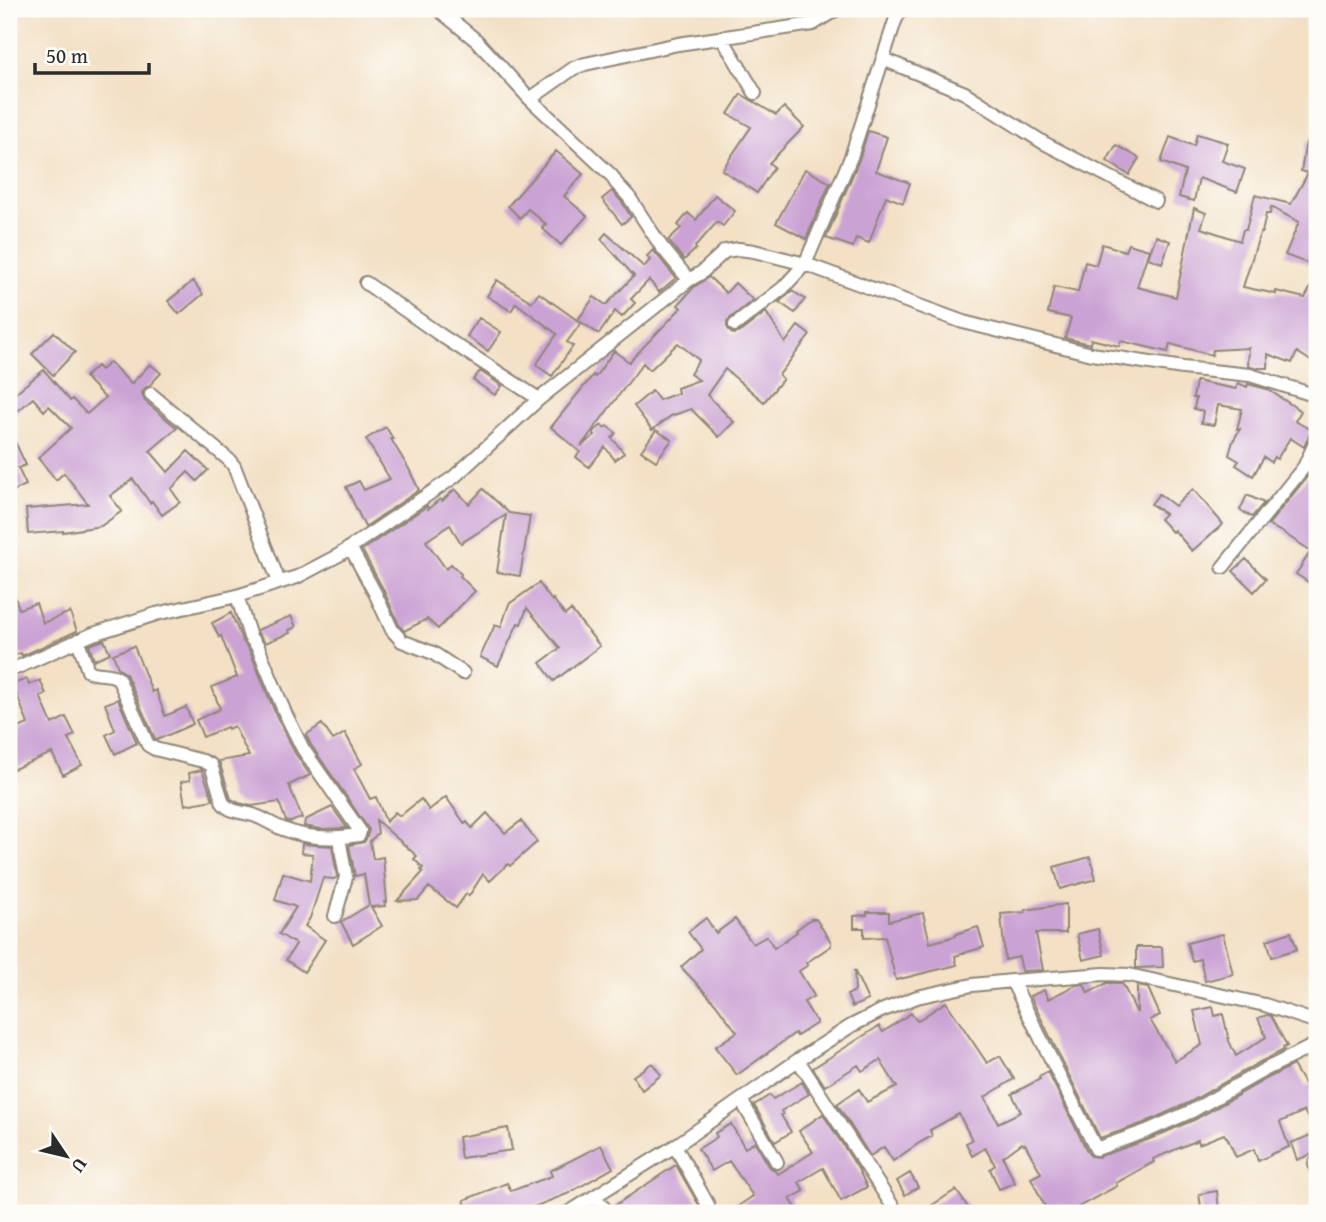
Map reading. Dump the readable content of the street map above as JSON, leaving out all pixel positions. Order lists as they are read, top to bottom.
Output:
{
  "scale_bar": "50 m",
  "north": "bottom right"
}
